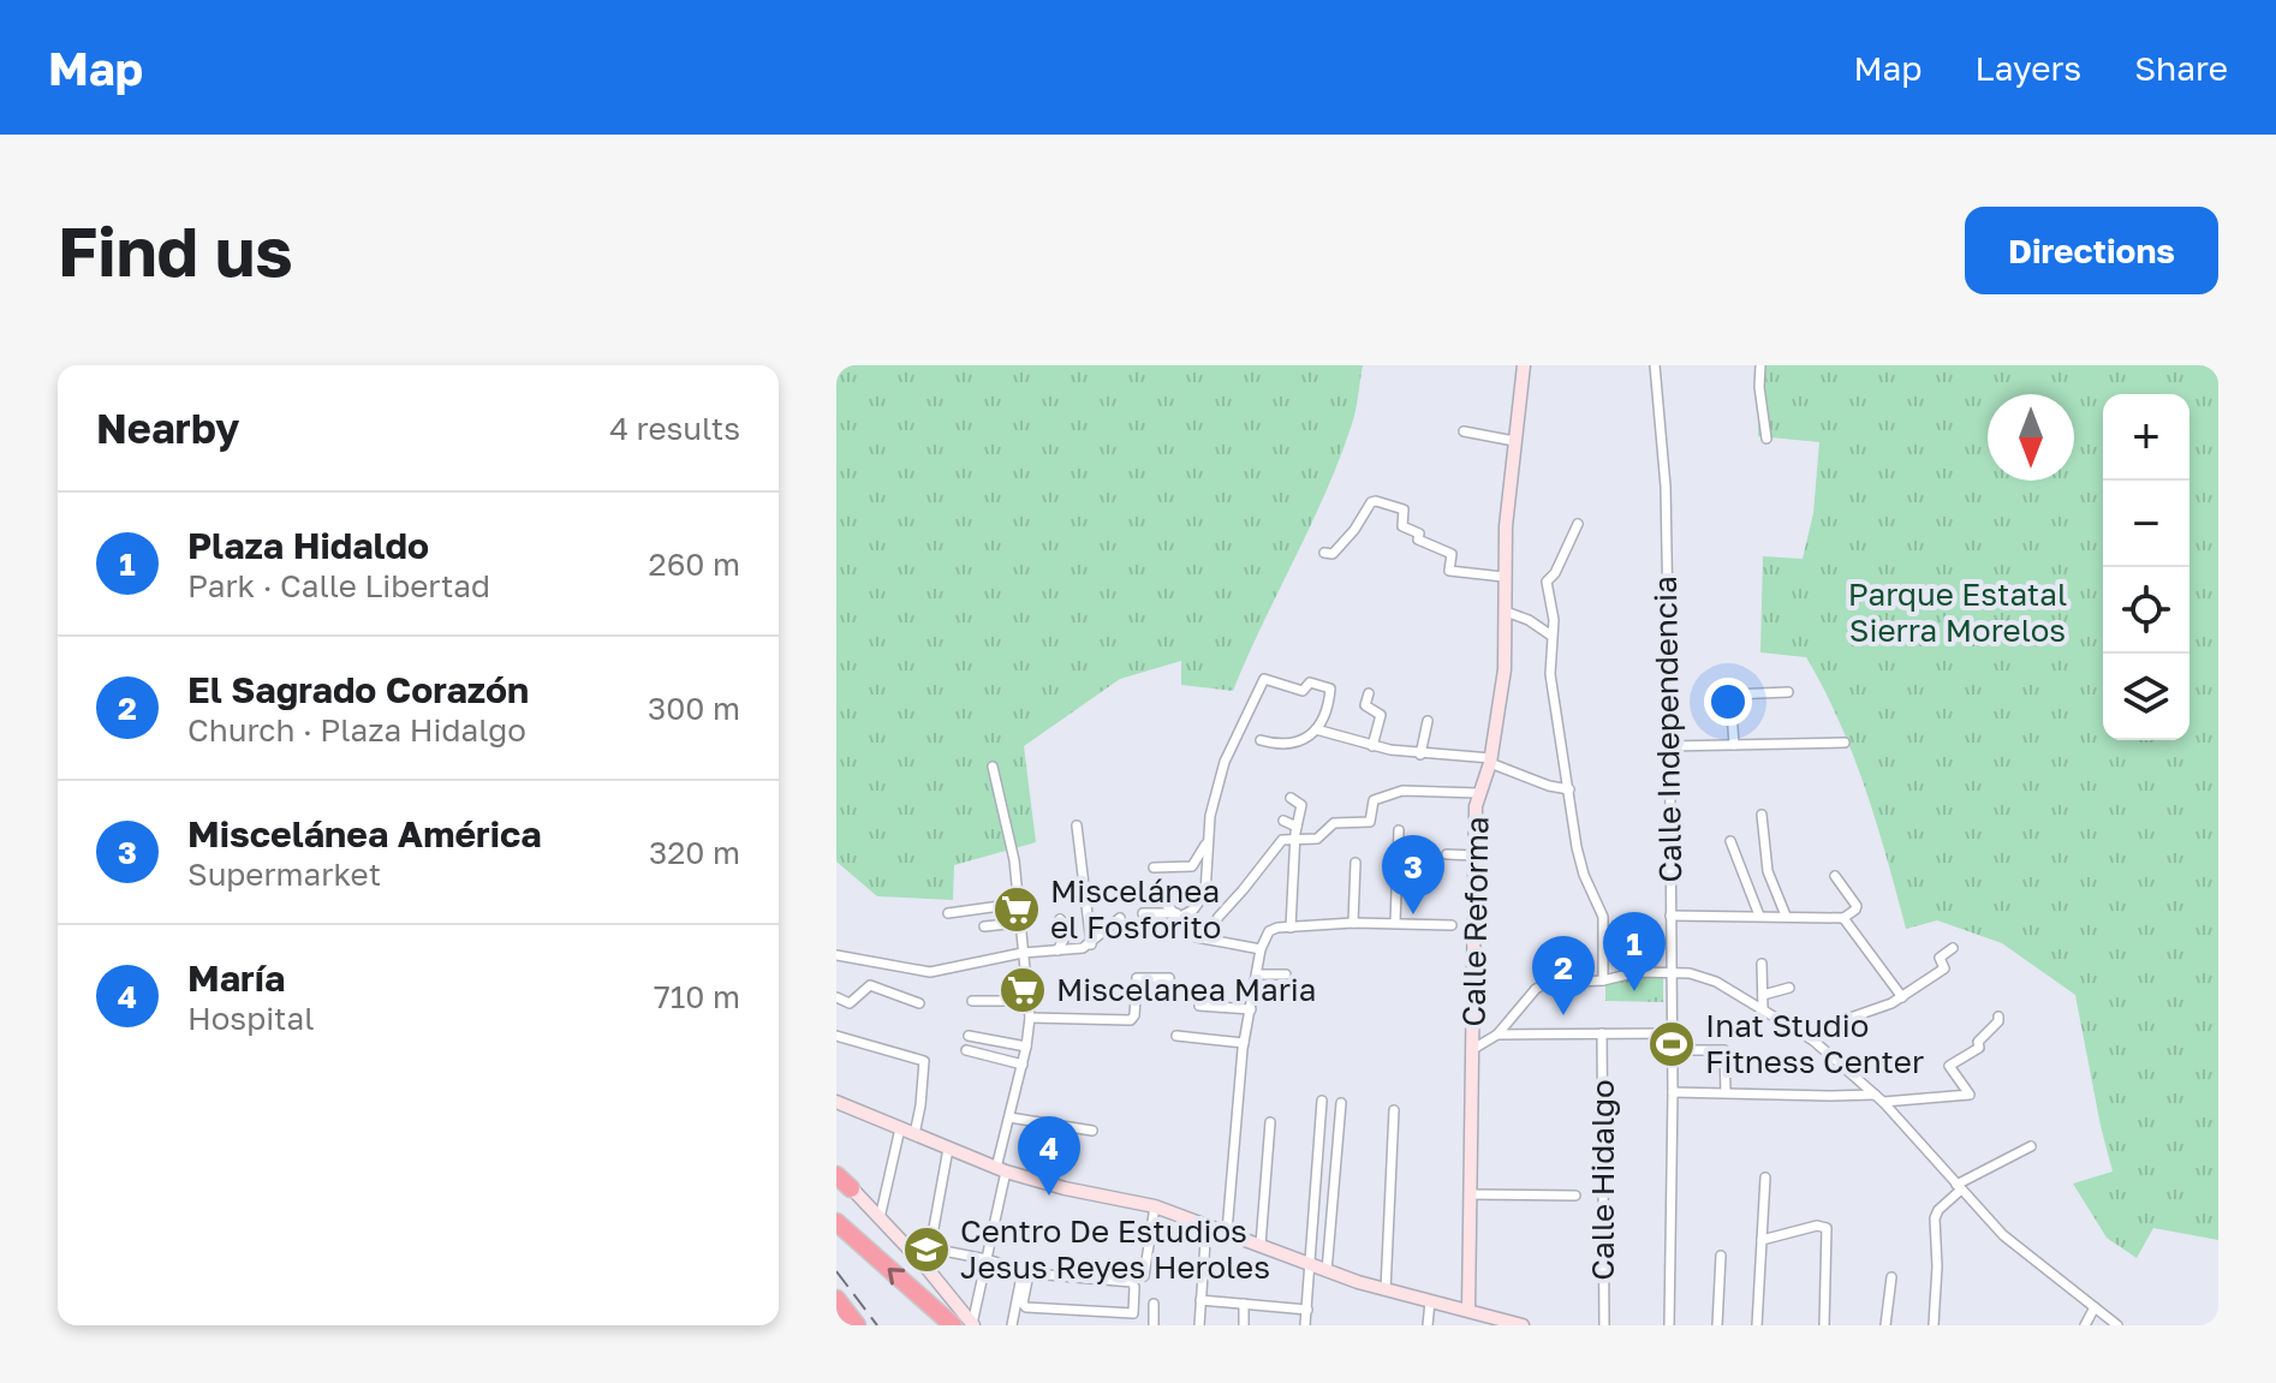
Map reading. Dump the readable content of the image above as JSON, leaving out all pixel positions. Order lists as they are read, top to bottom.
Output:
{
  "streets": {
    "street": ["Calle Independencia", "Calle Reforma", "Calle Hidalgo"]
  },
  "parks": ["Parque Estatal Sierra Morelos"],
  "places": {
    "supermarket": ["Miscelánea el Fosforito", "Miscelanea Maria"],
    "sports": ["Inat Studio Fitness Center"],
    "school or university": ["Centro De Estudios Jesus Reyes Heroles"]
  },
  "north": "bottom",
  "page": {
    "header": "Map",
    "nav": ["Map", "Layers", "Share"],
    "buttons": "Directions",
    "title": "Find us",
    "heading": ["Nearby", "4 results"],
    "map_buttons": ["+", "−"],
    "list": [
      {
        "mark": "1",
        "name": "Plaza Hidaldo",
        "note": "Park · Calle Libertad",
        "value": "260 m"
      },
      {
        "mark": "2",
        "name": "El Sagrado Corazón",
        "note": "Church · Plaza Hidalgo",
        "value": "300 m"
      },
      {
        "mark": "3",
        "name": "Miscelánea América",
        "note": "Supermarket",
        "value": "320 m"
      },
      {
        "mark": "4",
        "name": "María",
        "note": "Hospital",
        "value": "710 m"
      }
    ],
    "pins": [
      "3",
      "1",
      "2",
      "4"
    ]
  }
}
